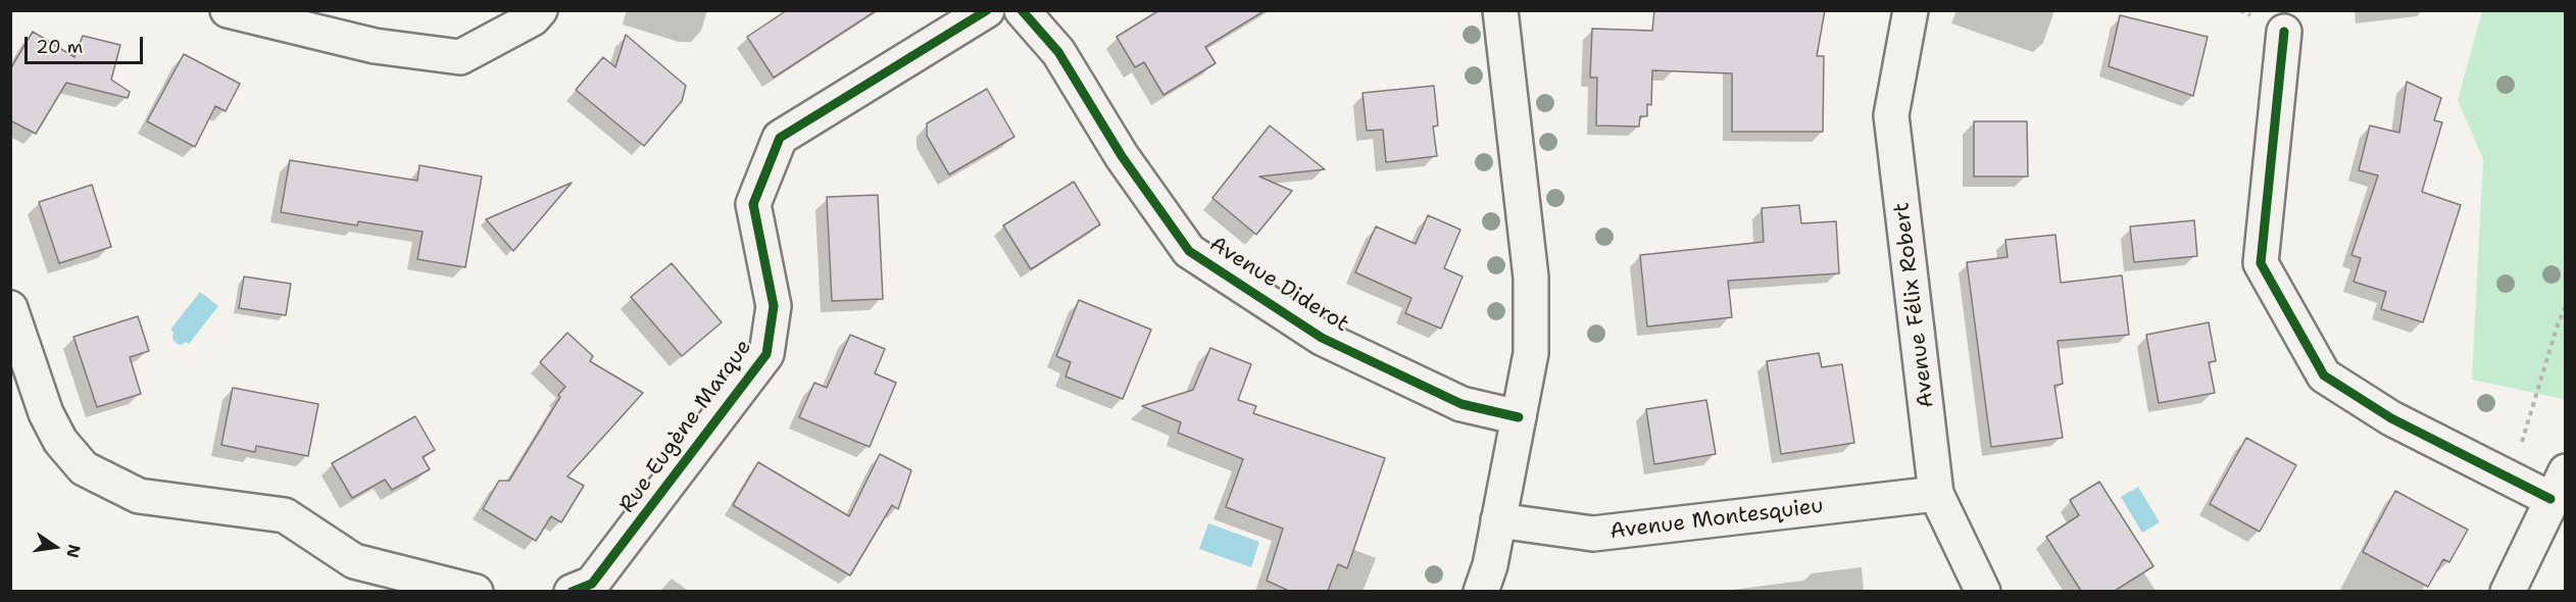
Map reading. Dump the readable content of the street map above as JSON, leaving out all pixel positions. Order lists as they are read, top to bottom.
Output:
{
  "streets": {
    "street": [
      "Avenue Diderot",
      "Avenue Félix Robert",
      "Rue Eugène Marque",
      "Avenue Montesquieu"
    ]
  },
  "crossings": [
    ["Avenue Félix Robert", "Avenue Montesquieu"]
  ],
  "scale_bar": "20 m",
  "north": "right"
}
